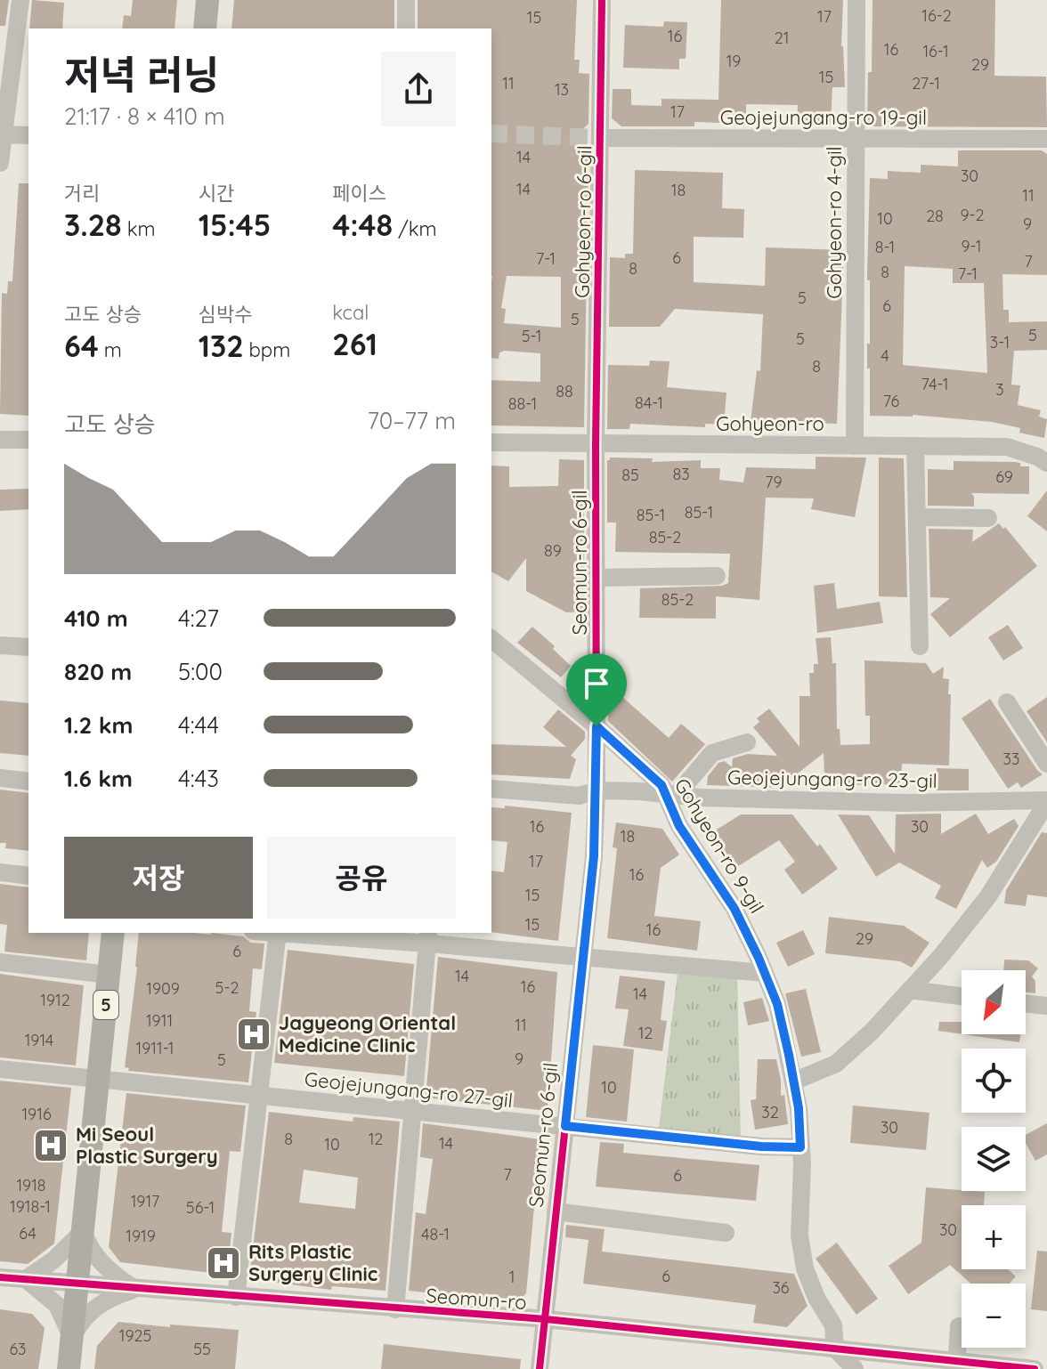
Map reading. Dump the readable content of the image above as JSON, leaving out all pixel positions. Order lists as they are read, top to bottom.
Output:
{
  "streets": {
    "main road": ["5"],
    "street": [
      "Geojejungang-ro 19-gil",
      "Gohyeon-ro 6-gil",
      "Gohyeon-ro 4-gil",
      "Gohyeon-ro",
      "Seomun-ro 6-gil",
      "Geojejungang-ro 23-gil",
      "Gohyeon-ro 9-gil",
      "Geojejungang-ro 27-gil",
      "Seomun-ro"
    ]
  },
  "crossings": [
    ["Geojejungang-ro 19-gil", "Gohyeon-ro 6-gil"],
    ["Geojejungang-ro 19-gil", "Gohyeon-ro 4-gil"],
    ["Gohyeon-ro 6-gil", "Gohyeon-ro"],
    ["Gohyeon-ro 6-gil", "Seomun-ro 6-gil"],
    ["Gohyeon-ro 4-gil", "Gohyeon-ro"],
    ["Gohyeon-ro", "Seomun-ro 6-gil"],
    ["Seomun-ro 6-gil", "Geojejungang-ro 23-gil"],
    ["Seomun-ro 6-gil", "Gohyeon-ro 9-gil"],
    ["Seomun-ro 6-gil", "Geojejungang-ro 27-gil"],
    ["Seomun-ro 6-gil", "Seomun-ro"],
    ["Geojejungang-ro 23-gil", "Gohyeon-ro 9-gil"],
    ["Gohyeon-ro 9-gil", "Geojejungang-ro 27-gil"],
    ["Gohyeon-ro 9-gil", "Seomun-ro"],
    ["5", "Geojejungang-ro 27-gil"],
    ["5", "Seomun-ro"]
  ],
  "places": {
    "hospital": ["Jagyeong Oriental Medicine Clinic", "Mi Seoul Plastic Surgery", "Rits Plastic Surgery Clinic"]
  },
  "house_numbers": [
    "16-2",
    "17",
    "15",
    "16",
    "21",
    "16",
    "16-1",
    "19",
    "29",
    "15",
    "11",
    "27-1",
    "13",
    "17",
    "14",
    "30",
    "14",
    "18",
    "11",
    "9-2",
    "28",
    "10",
    "9",
    "9-1",
    "8-1",
    "6",
    "7-1",
    "7",
    "8",
    "8",
    "7-1",
    "5",
    "6",
    "5",
    "5",
    "5-1",
    "5",
    "3-1",
    "4",
    "8",
    "74-1",
    "3",
    "88",
    "76",
    "84-1",
    "88-1",
    "83",
    "85",
    "69",
    "79",
    "85-1",
    "85-1",
    "85-2",
    "89",
    "85-2",
    "33",
    "16",
    "30",
    "18",
    "17",
    "16",
    "15",
    "15",
    "16",
    "29",
    "6",
    "14",
    "16",
    "5-2",
    "1909",
    "14",
    "1912",
    "1911",
    "11",
    "12",
    "1914",
    "1911-1",
    "9",
    "5",
    "10",
    "32",
    "1916",
    "30",
    "8",
    "12",
    "14",
    "10",
    "7",
    "6",
    "1918",
    "1917",
    "1918-1",
    "56-1",
    "30",
    "64",
    "48-1",
    "1919",
    "6",
    "1",
    "36",
    "1925",
    "63",
    "55"
  ],
  "north": "bottom left",
  "page": {
    "heading": ["저녁 러닝", "21:17 · 8 × 410 m"],
    "stats": [
      ["거리", "3.28 km"],
      ["시간", "15:45"],
      ["페이스", "4:48 /km"],
      ["고도 상승", "64 m"],
      ["심박수", "132 bpm"],
      ["kcal", "261"]
    ],
    "chart": ["고도 상승", "70–77 m"],
    "list": [
      {
        "name": "410 m",
        "note": "4:27"
      },
      {
        "name": "820 m",
        "note": "5:00"
      },
      {
        "name": "1.2 km",
        "note": "4:44"
      },
      {
        "name": "1.6 km",
        "note": "4:43"
      }
    ],
    "buttons": ["저장", "공유"],
    "map_buttons": ["+", "−"]
  }
}
